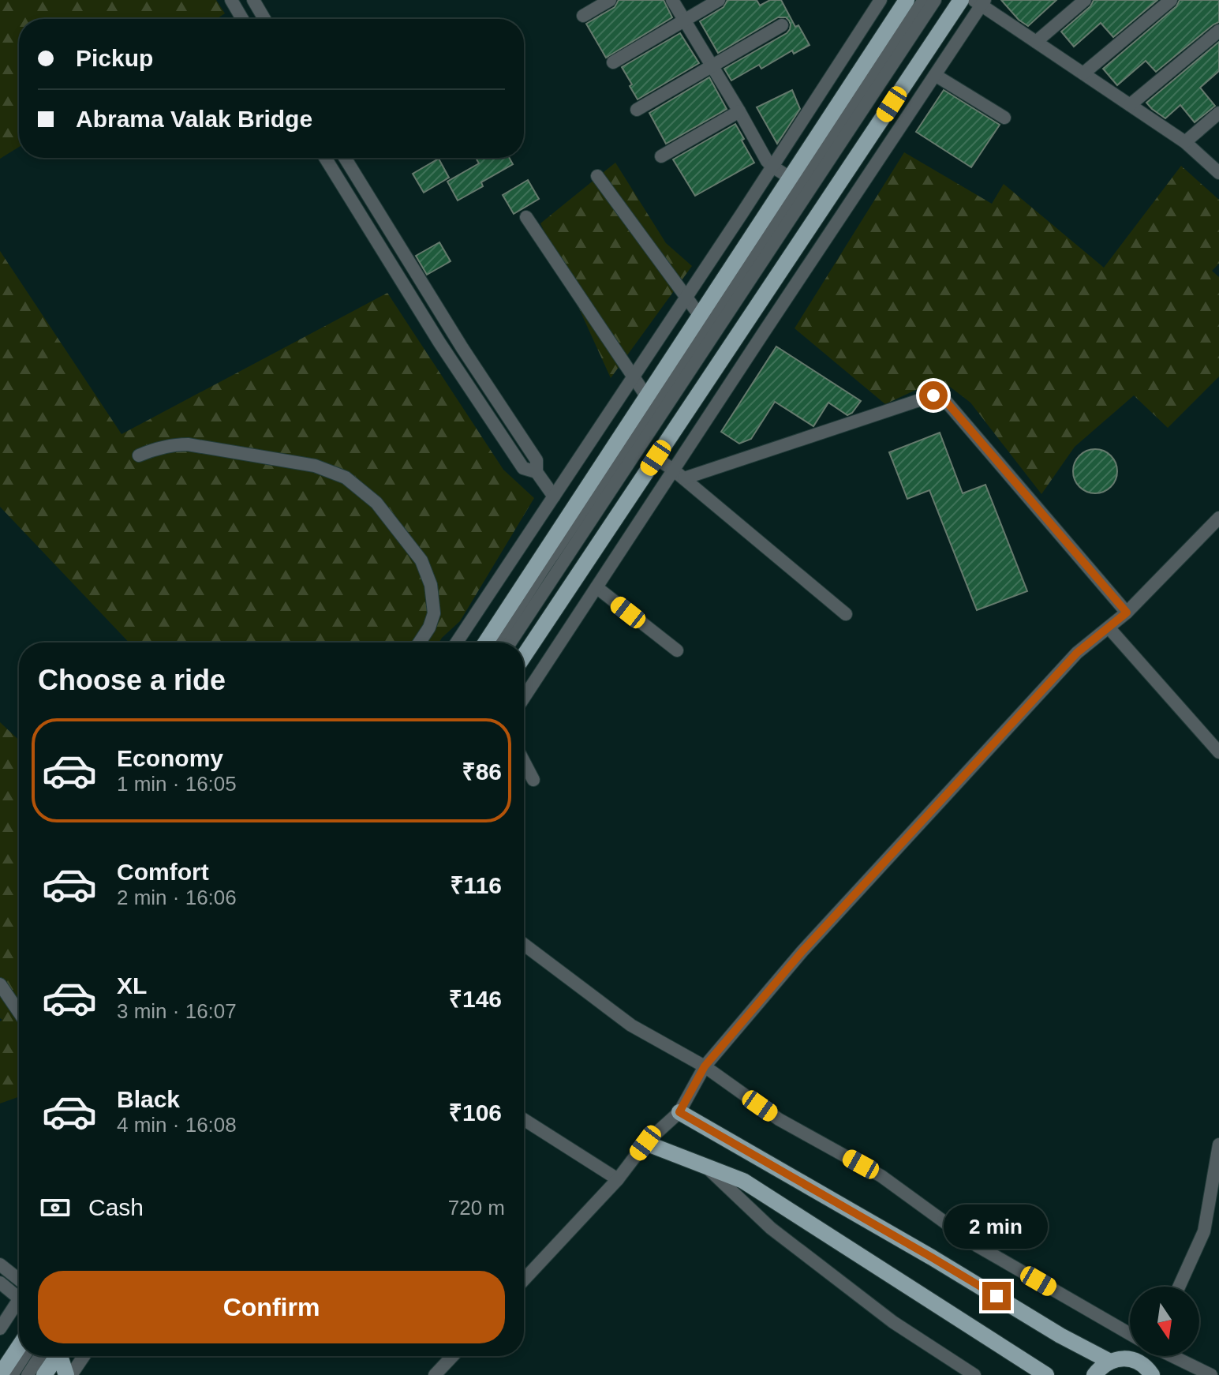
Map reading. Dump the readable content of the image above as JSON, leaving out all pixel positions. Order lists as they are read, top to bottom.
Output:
{
  "north": "bottom",
  "page": {
    "banner": ["Pickup", "Abrama Valak Bridge"],
    "heading": "Choose a ride",
    "list": [
      {
        "name": "Economy",
        "note": "1 min · 16:05",
        "value": "₹86"
      },
      {
        "name": "Comfort",
        "note": "2 min · 16:06",
        "value": "₹116"
      },
      {
        "name": "XL",
        "note": "3 min · 16:07",
        "value": "₹146"
      },
      {
        "name": "Black",
        "note": "4 min · 16:08",
        "value": "₹106"
      }
    ],
    "pay": ["Cash", "720 m"],
    "bubble": "2 min",
    "buttons": "Confirm"
  }
}
